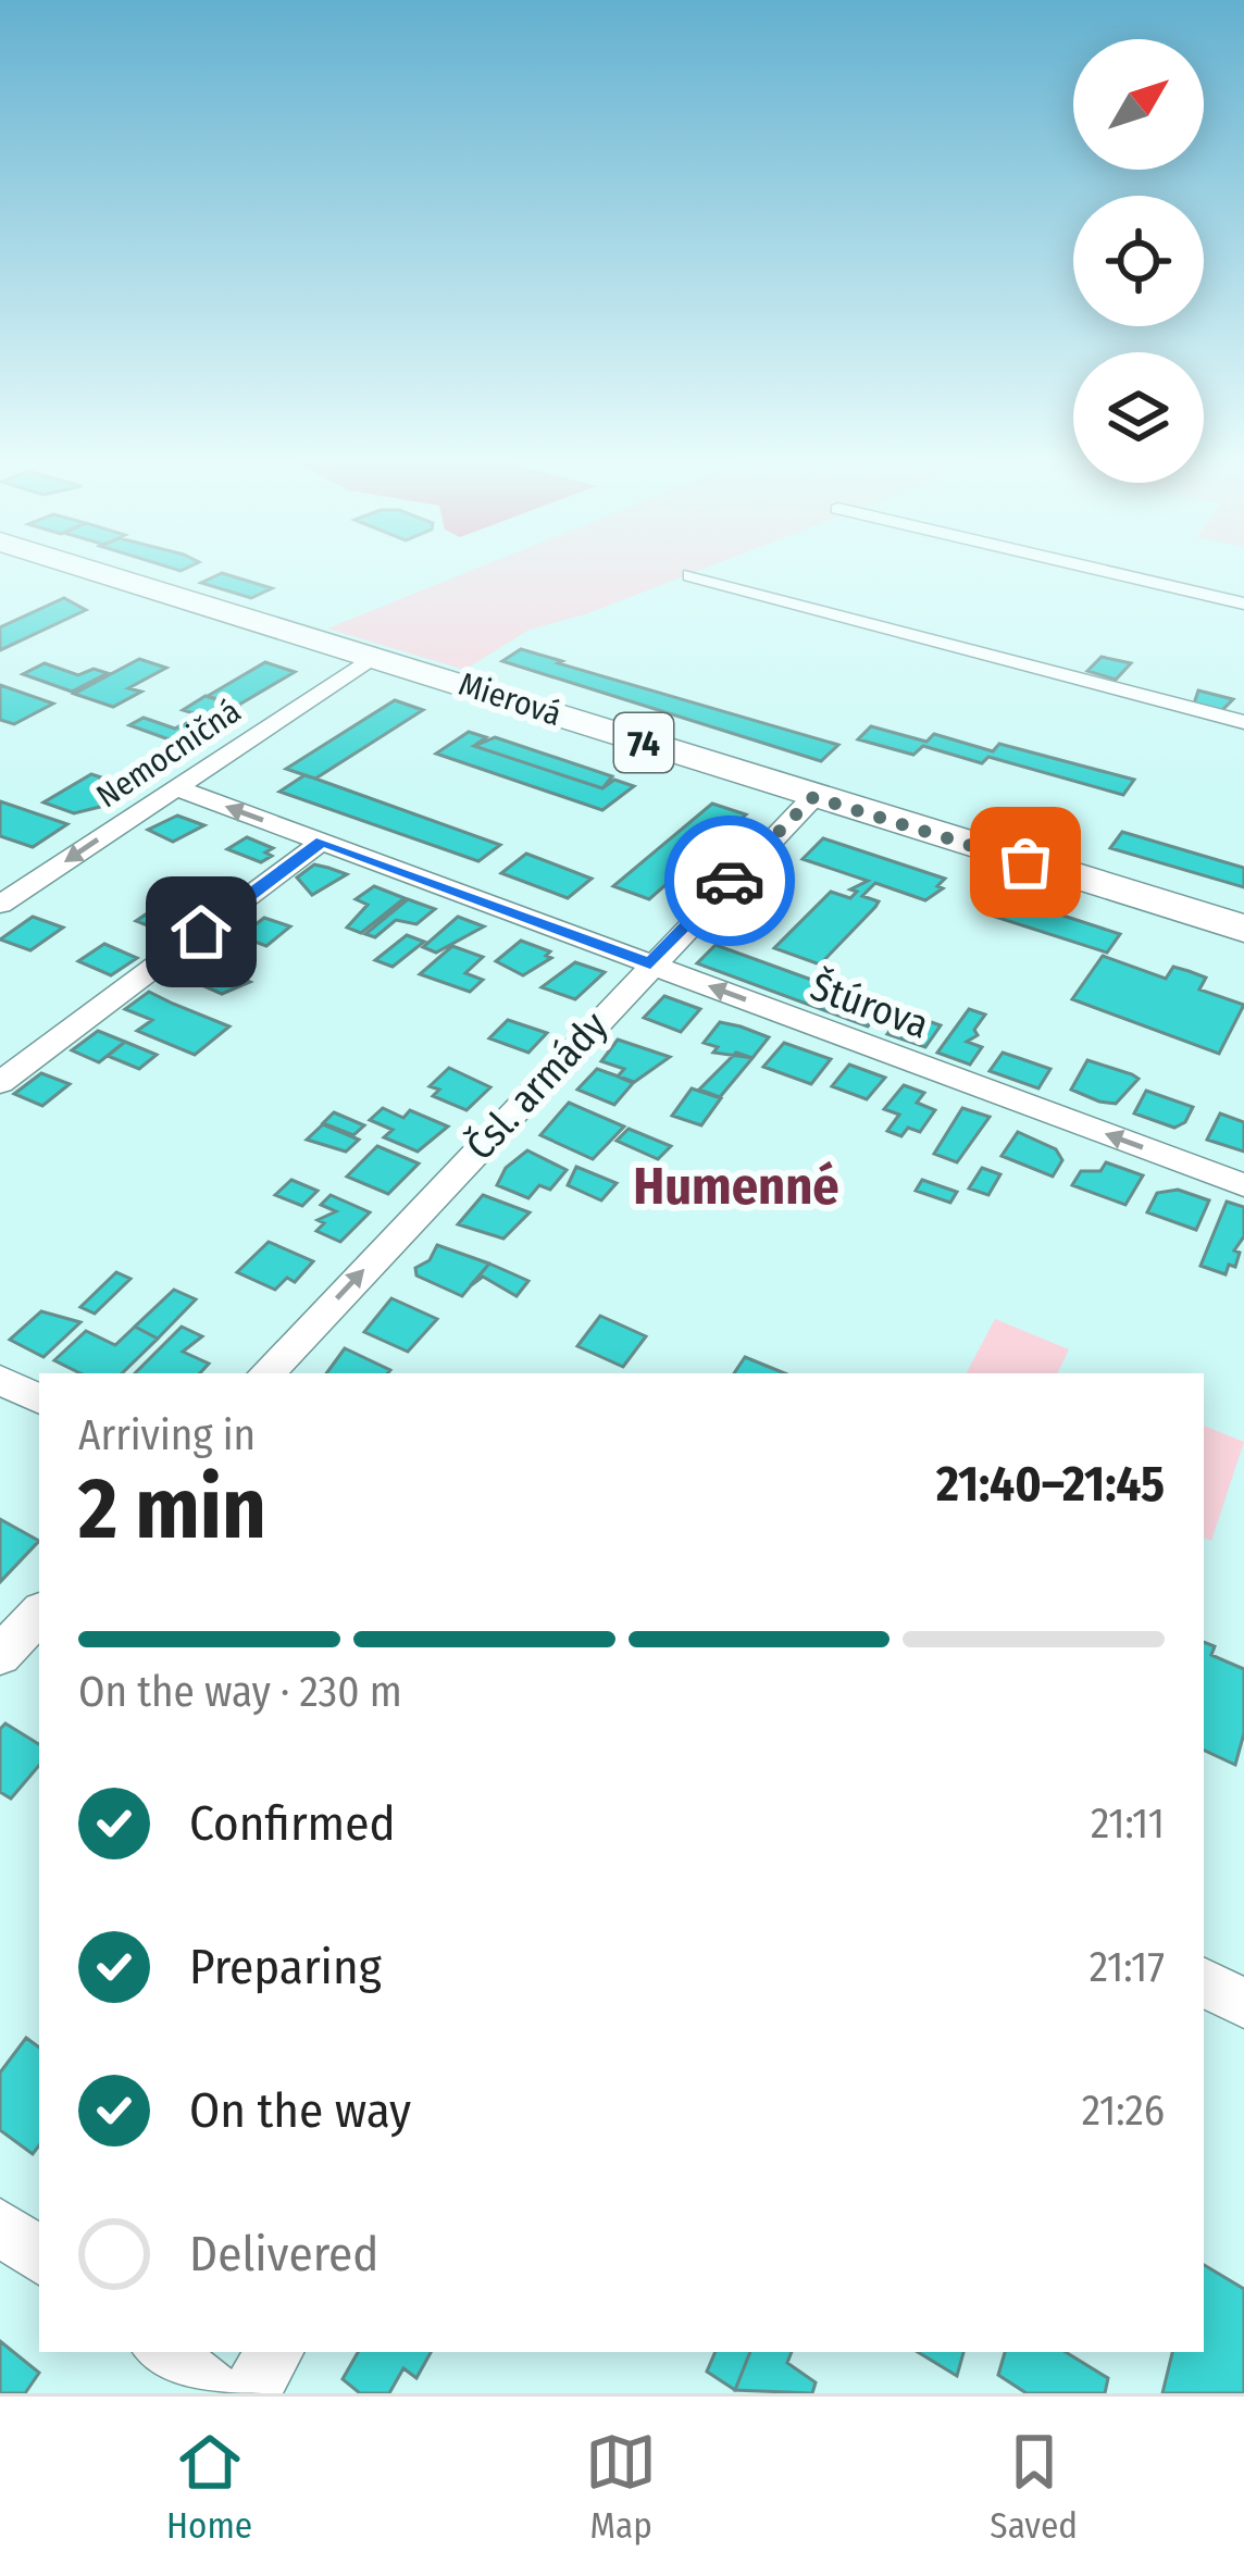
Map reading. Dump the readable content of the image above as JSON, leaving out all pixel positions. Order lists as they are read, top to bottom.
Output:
{
  "streets": {
    "main road": ["Mierová", "74"],
    "street": ["Nemocničná", "Štúrova", "Čsl. armády"]
  },
  "crossings": [
    ["Mierová", "Nemocničná"],
    ["Mierová", "Čsl. armády"],
    ["Nemocničná", "Štúrova"],
    ["Štúrova", "Čsl. armády"]
  ],
  "one_way": ["Štúrova", "Čsl. armády"],
  "districts": ["Humenné"],
  "north": "top right",
  "page": {
    "heading": ["2 min", "Arriving in", "21:40–21:45"],
    "bar": "On the way · 230 m",
    "list": [
      ["Confirmed", "21:11"],
      ["Preparing", "21:17"],
      ["On the way", "21:26"],
      "Delivered"
    ],
    "tabs": ["Home", "Map", "Saved"]
  }
}
